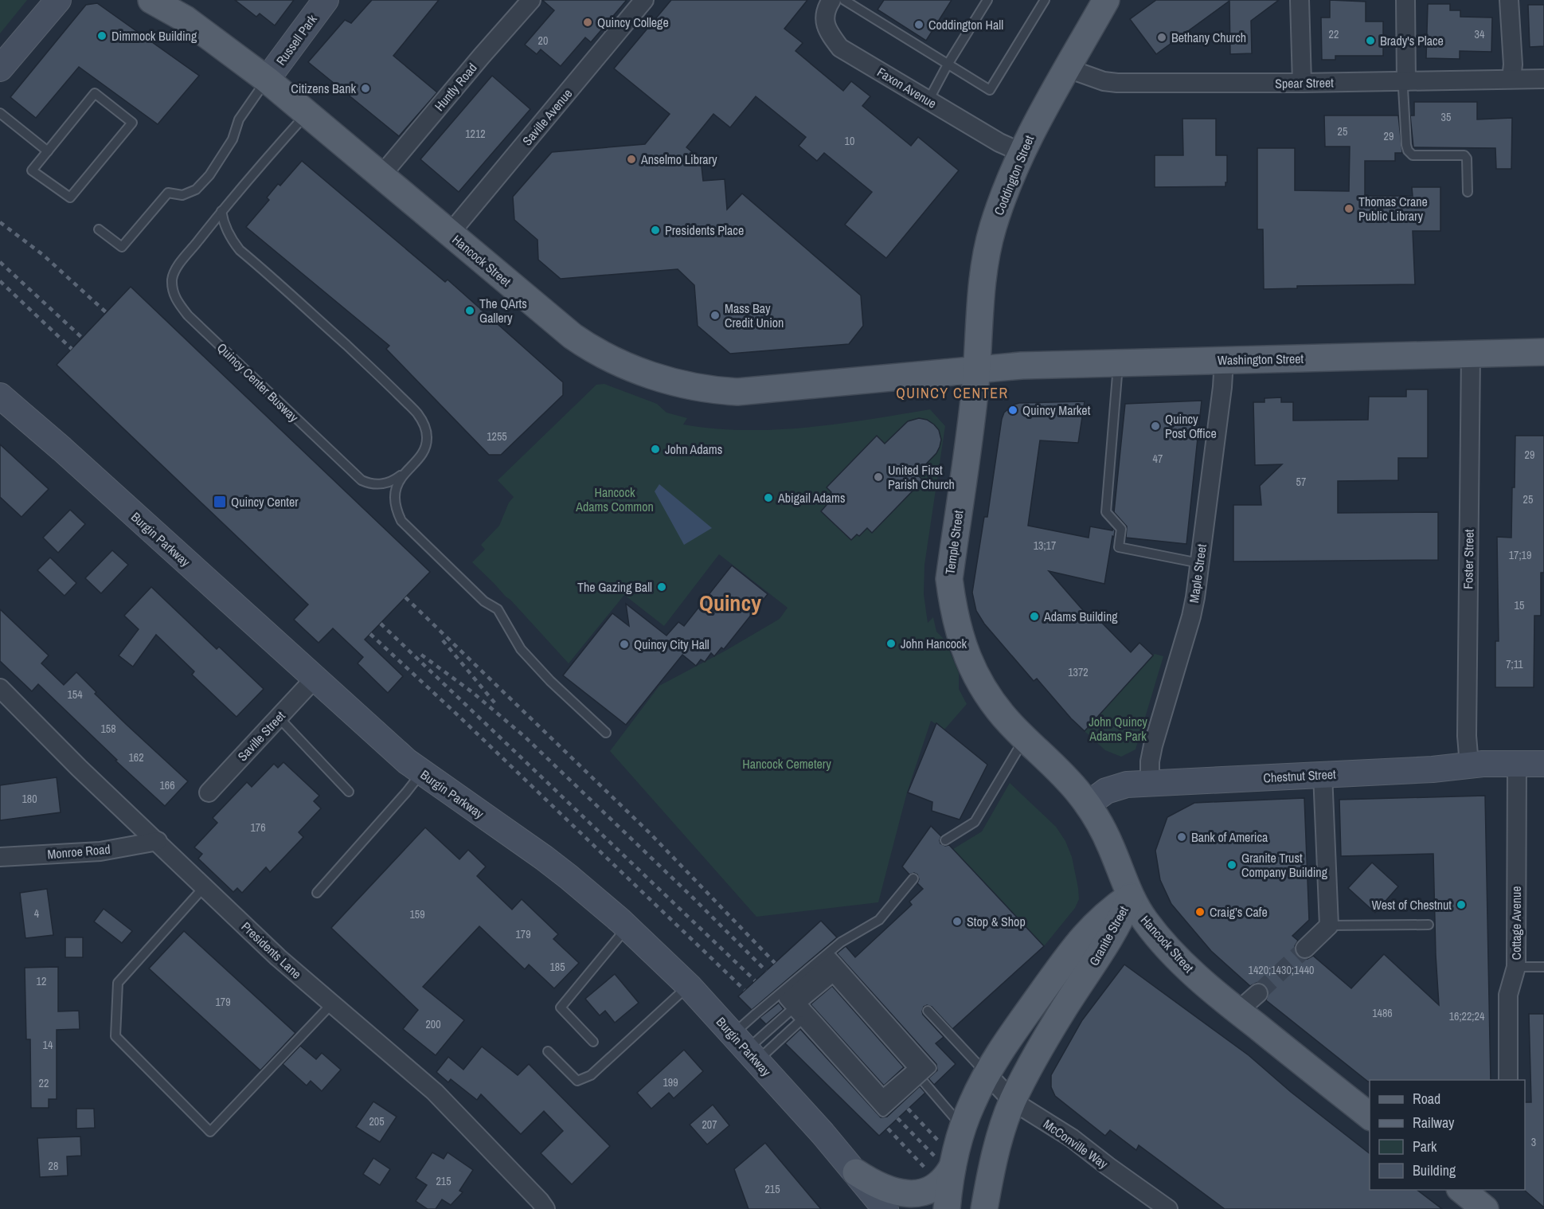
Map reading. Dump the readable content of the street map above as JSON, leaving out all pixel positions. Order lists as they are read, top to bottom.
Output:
{
  "streets": {
    "main road": [
      "Russell Park",
      "Coddington Street",
      "Hancock Street",
      "Washington Street",
      "Burgin Parkway",
      "Temple Street",
      "Chestnut Street",
      "Granite Street"
    ],
    "street": [
      "Spear Street",
      "Huntly Road",
      "Faxon Avenue",
      "Saville Avenue",
      "Foster Street",
      "Maple Street",
      "Saville Street",
      "Monroe Road",
      "Cottage Avenue",
      "Presidents Lane",
      "McConville Way"
    ],
    "lane": ["Quincy Center Busway"]
  },
  "crossings": [
    ["Russell Park", "Hancock Street"],
    ["Spear Street", "Coddington Street"],
    ["Huntly Road", "Hancock Street"],
    ["Faxon Avenue", "Coddington Street"],
    ["Saville Avenue", "Hancock Street"],
    ["Coddington Street", "Hancock Street"],
    ["Coddington Street", "Washington Street"],
    ["Coddington Street", "Temple Street"],
    ["Hancock Street", "Washington Street"],
    ["Hancock Street", "Quincy Center Busway"],
    ["Hancock Street", "Temple Street"],
    ["Hancock Street", "Chestnut Street"],
    ["Hancock Street", "Granite Street"],
    ["Washington Street", "Temple Street"],
    ["Washington Street", "Foster Street"],
    ["Washington Street", "Maple Street"],
    ["Burgin Parkway", "Saville Street"],
    ["Foster Street", "Chestnut Street"],
    ["Maple Street", "Chestnut Street"],
    ["Chestnut Street", "Cottage Avenue"],
    ["Monroe Road", "Presidents Lane"],
    ["Granite Street", "McConville Way"]
  ],
  "districts": ["QUINCY CENTER", "Quincy"],
  "parks": ["Hancock Adams Common", "John Quincy Adams Park", "Hancock Cemetery"],
  "places": {
    "other": [
      "Quincy College",
      "Coddington Hall",
      "Dimmock Building",
      "Bethany Church",
      "Brady's Place",
      "Citizens Bank",
      "Anselmo Library",
      "Thomas Crane Public Library",
      "Presidents Place",
      "The QArts Gallery",
      "Mass Bay Credit Union",
      "Quincy Market",
      "Quincy Post Office",
      "John Adams",
      "United First Parish Church",
      "Abigail Adams",
      "The Gazing Ball",
      "Adams Building",
      "John Hancock",
      "Quincy City Hall",
      "Bank of America",
      "Granite Trust Company Building",
      "West of Chestnut",
      "Craig’s Cafe",
      "Stop & Shop"
    ],
    "transit": ["Quincy Center"]
  },
  "house_numbers": [
    "22",
    "34",
    "20",
    "35",
    "25",
    "1212",
    "29",
    "10",
    "1255",
    "29",
    "47",
    "57",
    "25",
    "13;17",
    "17;19",
    "15",
    "7;11",
    "1372",
    "154",
    "158",
    "162",
    "166",
    "180",
    "176",
    "4",
    "159",
    "179",
    "185",
    "1420;1430;1440",
    "12",
    "179",
    "1486",
    "16;22;24",
    "200",
    "14",
    "199",
    "22",
    "205",
    "207",
    "3",
    "28",
    "215",
    "215"
  ],
  "legend": [
    "Road",
    "Railway",
    "Park",
    "Building"
  ]
}
